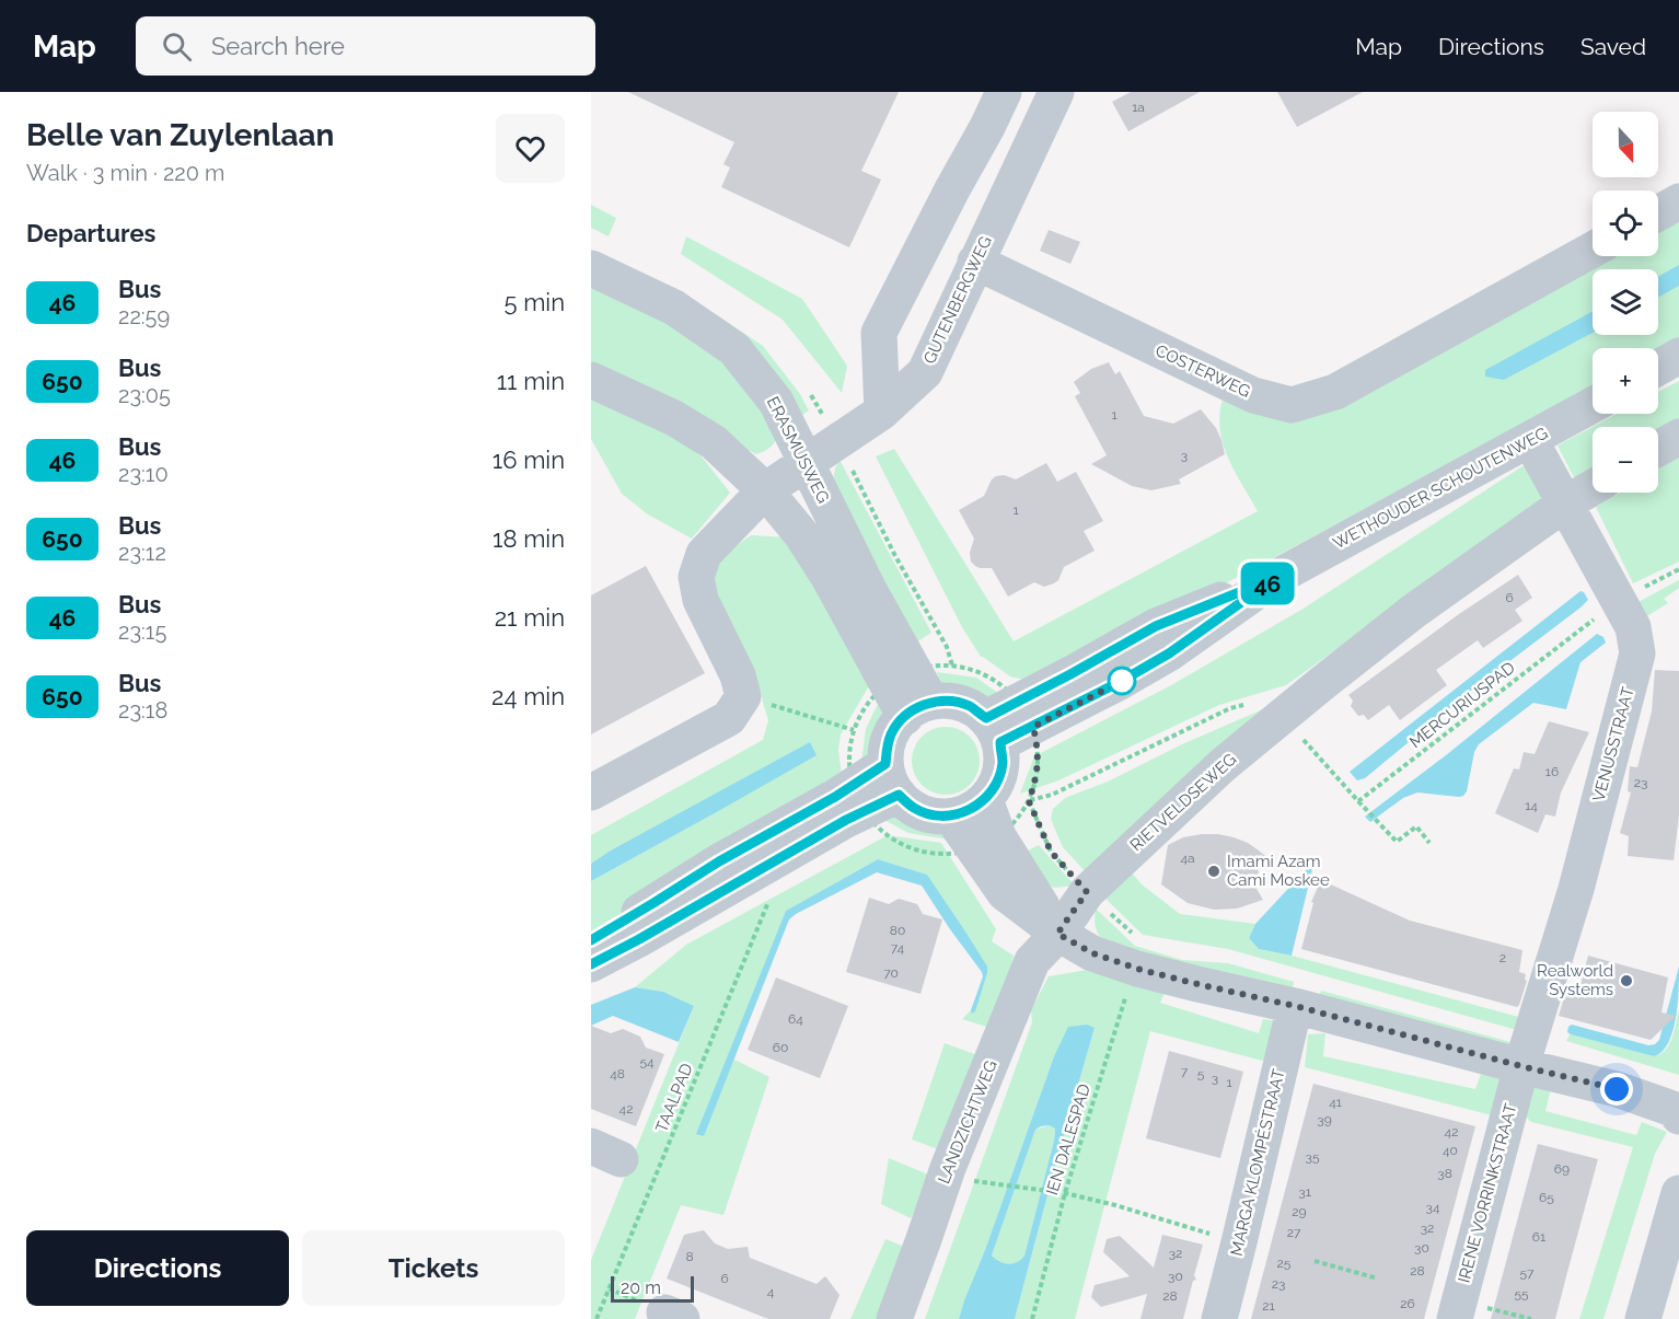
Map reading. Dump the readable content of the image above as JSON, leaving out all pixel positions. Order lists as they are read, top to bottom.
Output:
{
  "streets": {
    "street": [
      "GUTENBERGWEG",
      "COSTERWEG",
      "ERASMUSWEG",
      "WETHOUDER SCHOUTENWEG",
      "VENUSSTRAAT",
      "RIETVELDSEWEG",
      "LANDZICHTWEG",
      "MARGA KLOMPÉSTRAAT",
      "IRENE VORRINKSTRAAT"
    ],
    "path": ["MERCURIUSPAD", "TAALPAD", "IEN DALESPAD"]
  },
  "crossings": [
    ["GUTENBERGWEG", "COSTERWEG"],
    ["GUTENBERGWEG", "ERASMUSWEG"],
    ["ERASMUSWEG", "WETHOUDER SCHOUTENWEG"],
    ["WETHOUDER SCHOUTENWEG", "VENUSSTRAAT"],
    ["MERCURIUSPAD", "VENUSSTRAAT"],
    ["VENUSSTRAAT", "RIETVELDSEWEG"],
    ["VENUSSTRAAT", "IRENE VORRINKSTRAAT"],
    ["RIETVELDSEWEG", "LANDZICHTWEG"]
  ],
  "places": ["Imami Azam Cami Moskee", "Realworld Systems"],
  "lines": ["bus line 46"],
  "house_numbers": [
    "1a",
    "1",
    "3",
    "1",
    "6",
    "16",
    "23",
    "14",
    "4a",
    "80",
    "74",
    "2",
    "70",
    "64",
    "60",
    "54",
    "7",
    "48",
    "5",
    "3",
    "1",
    "41",
    "42",
    "39",
    "42",
    "40",
    "35",
    "69",
    "38",
    "31",
    "65",
    "34",
    "29",
    "32",
    "27",
    "61",
    "30",
    "32",
    "8",
    "25",
    "28",
    "57",
    "30",
    "6",
    "23",
    "4",
    "55",
    "28",
    "26",
    "21"
  ],
  "scale_bar": "20 m",
  "north": "bottom",
  "page": {
    "header": "Map",
    "search": "Search here",
    "nav": ["Map", "Directions", "Saved"],
    "heading": [
      ["Belle van Zuylenlaan", "Walk · 3 min · 220 m"],
      "Departures"
    ],
    "on_map": "46",
    "map_buttons": ["+", "−"],
    "list": [
      {
        "mark": "46",
        "name": "Bus",
        "note": "22:59",
        "value": "5 min"
      },
      {
        "mark": "650",
        "name": "Bus",
        "note": "23:05",
        "value": "11 min"
      },
      {
        "mark": "46",
        "name": "Bus",
        "note": "23:10",
        "value": "16 min"
      },
      {
        "mark": "650",
        "name": "Bus",
        "note": "23:12",
        "value": "18 min"
      },
      {
        "mark": "46",
        "name": "Bus",
        "note": "23:15",
        "value": "21 min"
      },
      {
        "mark": "650",
        "name": "Bus",
        "note": "23:18",
        "value": "24 min"
      }
    ],
    "buttons": ["Directions", "Tickets"],
    "scale": "20 m"
  }
}
